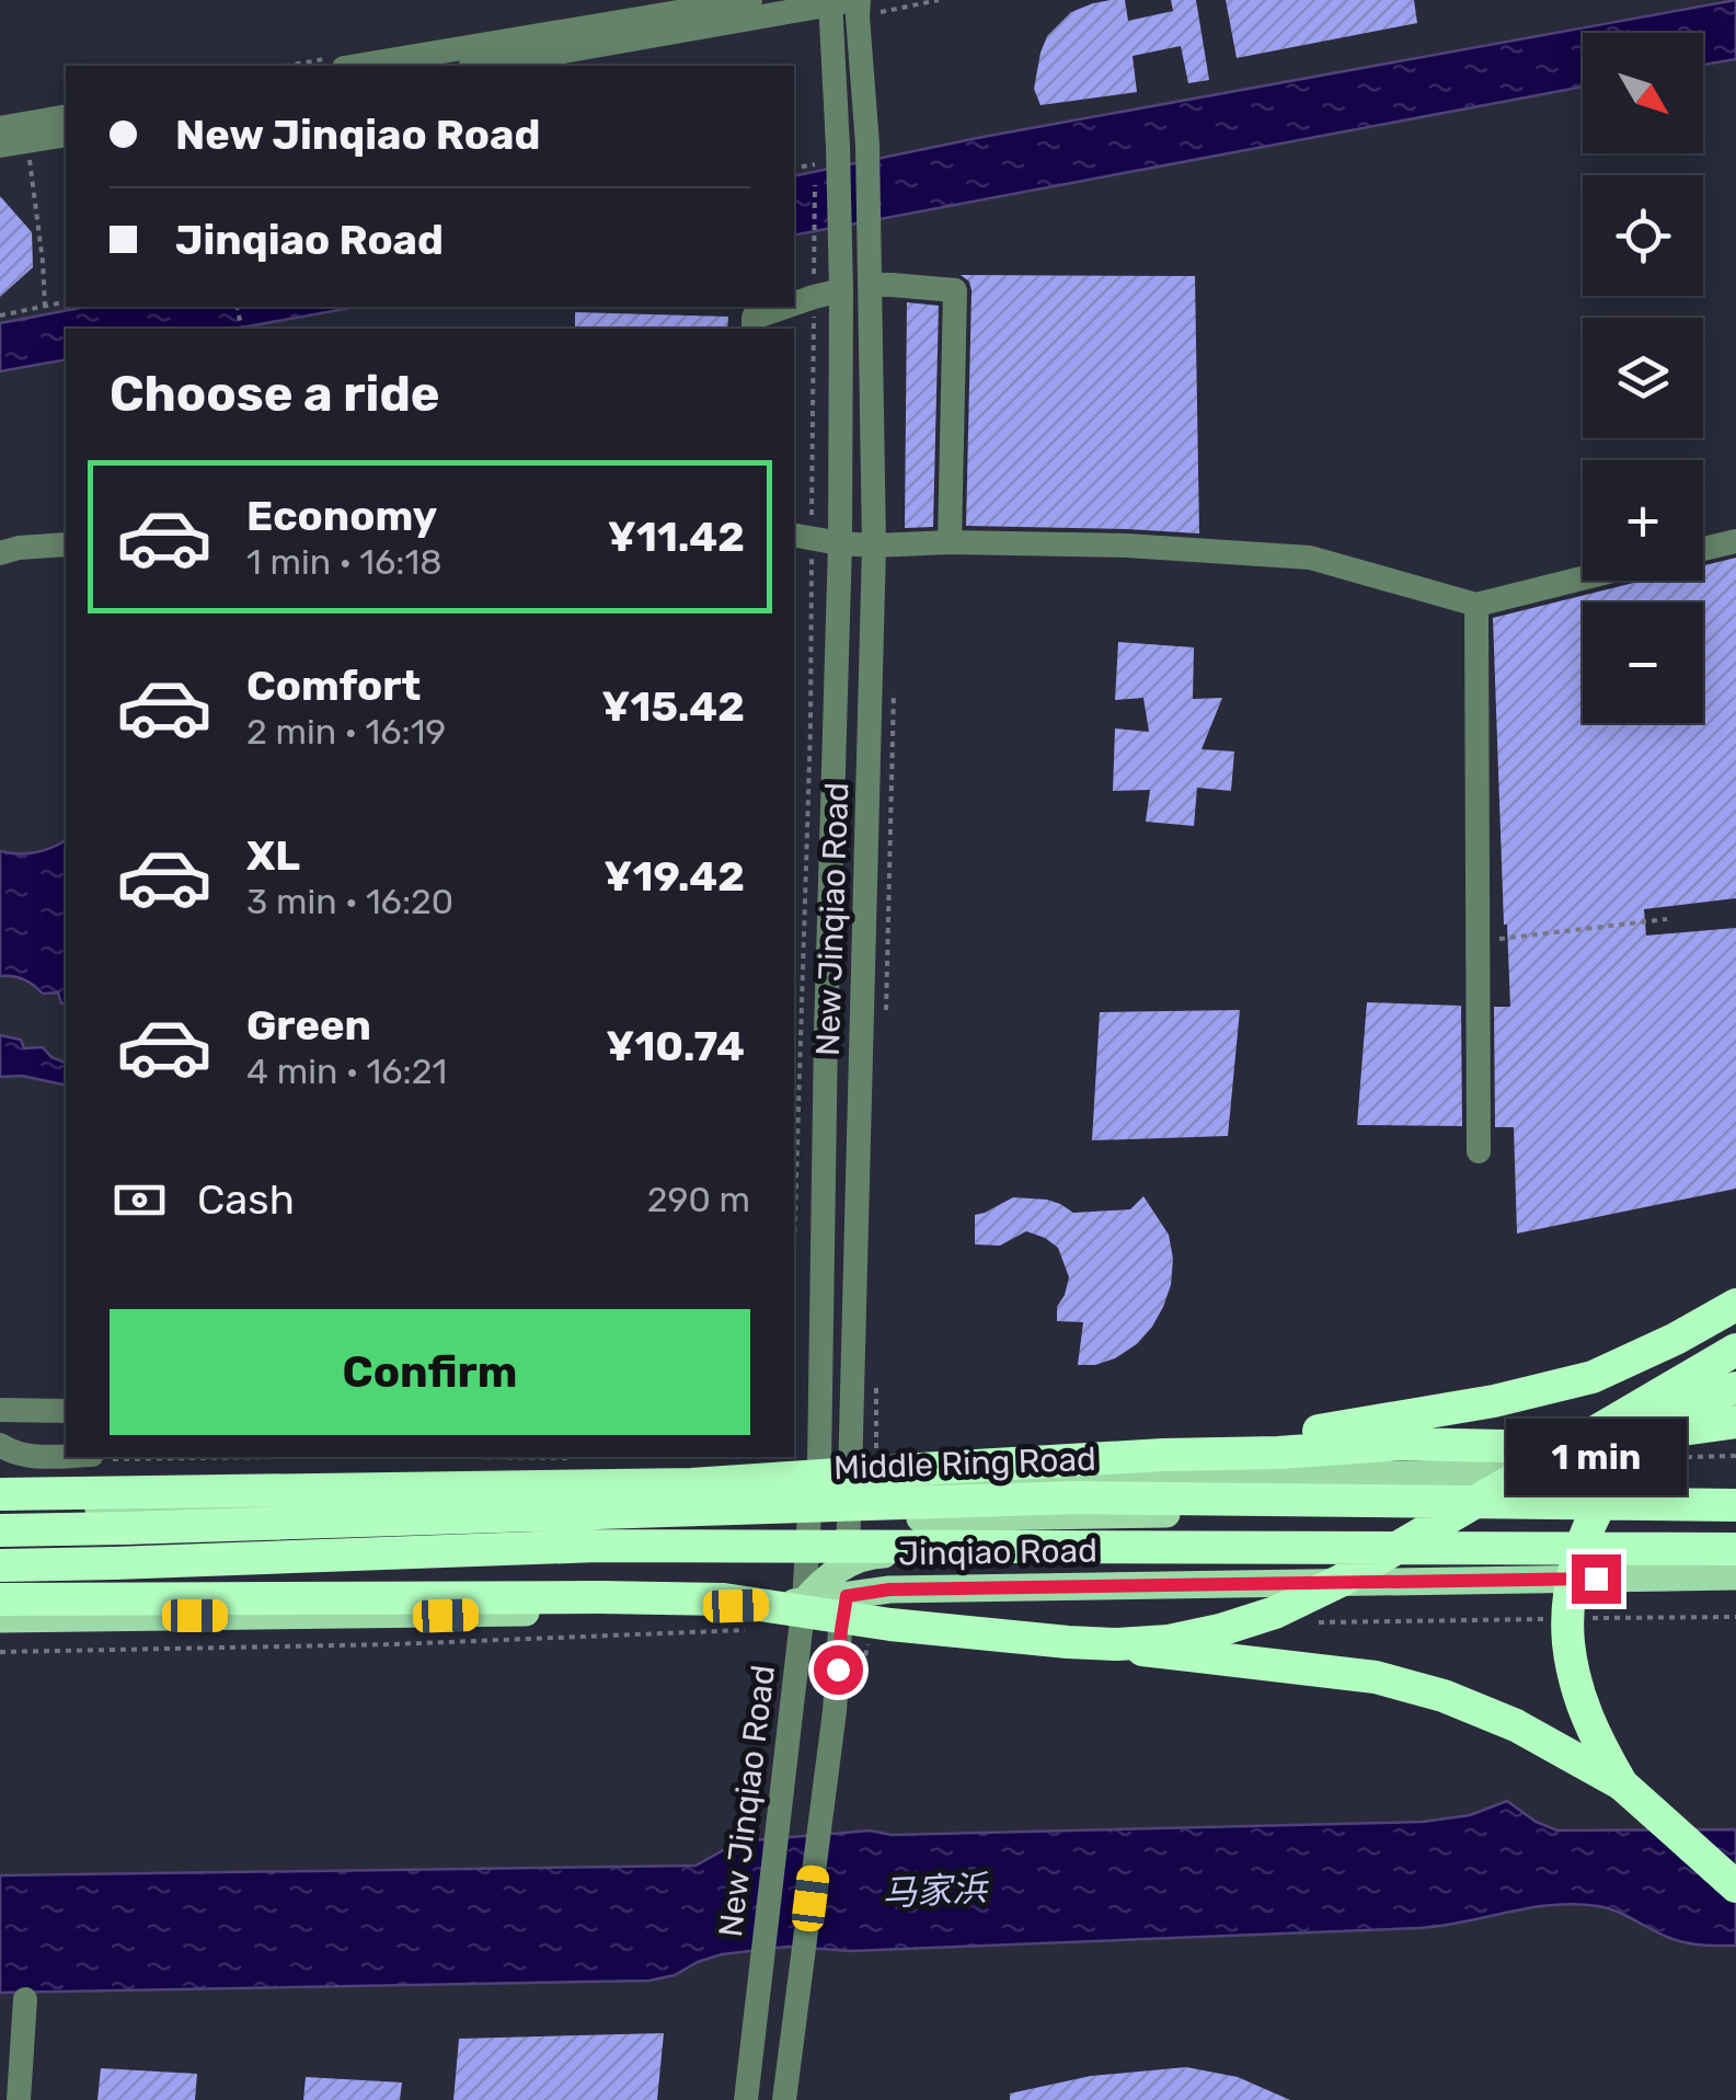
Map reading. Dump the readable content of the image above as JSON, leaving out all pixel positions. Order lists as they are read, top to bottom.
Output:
{
  "streets": {
    "highway": ["Middle Ring Road"],
    "main road": ["Jinqiao Road"],
    "street": ["New Jinqiao Road"]
  },
  "crossings": [
    ["New Jinqiao Road", "Jinqiao Road"]
  ],
  "water": ["马家浜"],
  "north": "bottom right",
  "page": {
    "map_buttons": ["+", "−"],
    "banner": ["New Jinqiao Road", "Jinqiao Road"],
    "heading": "Choose a ride",
    "list": [
      {
        "name": "Economy",
        "note": "1 min · 16:18",
        "value": "¥11.42"
      },
      {
        "name": "Comfort",
        "note": "2 min · 16:19",
        "value": "¥15.42"
      },
      {
        "name": "XL",
        "note": "3 min · 16:20",
        "value": "¥19.42"
      },
      {
        "name": "Green",
        "note": "4 min · 16:21",
        "value": "¥10.74"
      }
    ],
    "pay": ["Cash", "290 m"],
    "buttons": "Confirm",
    "bubble": "1 min"
  }
}
